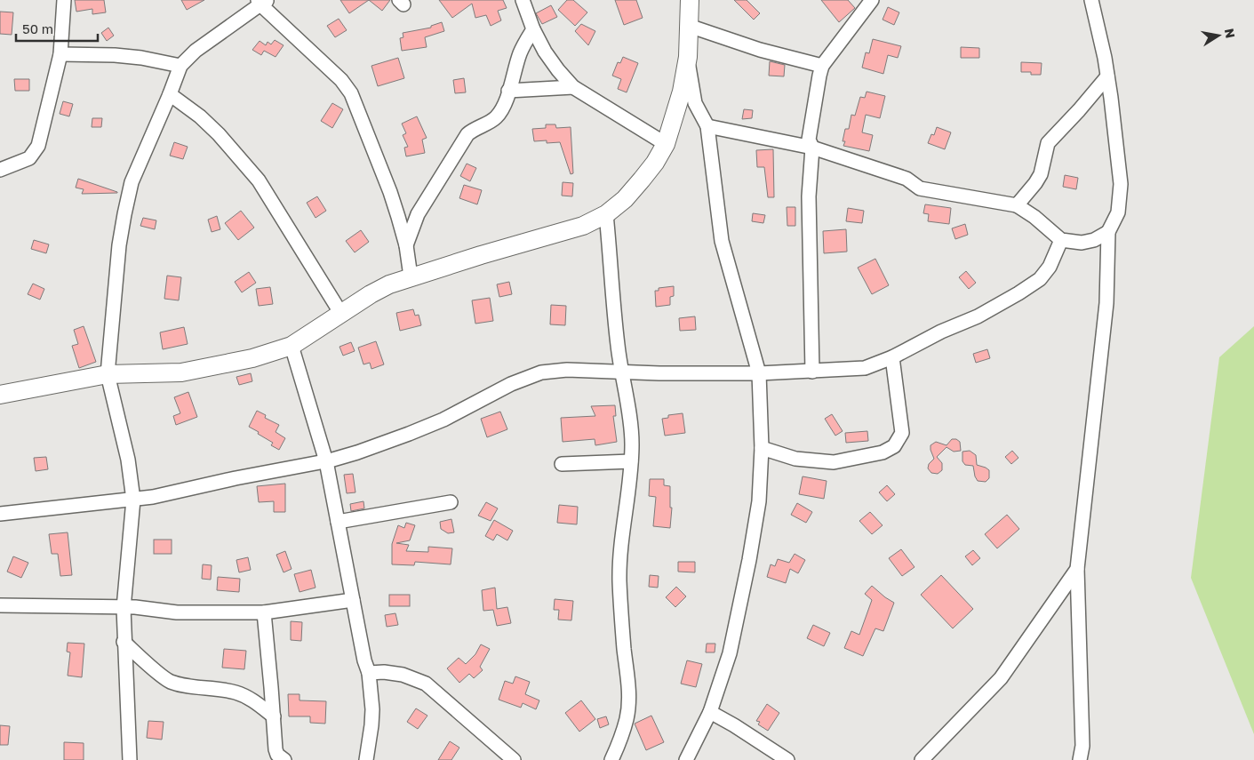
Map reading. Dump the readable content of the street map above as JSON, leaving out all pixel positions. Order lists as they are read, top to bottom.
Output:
{
  "scale_bar": "50 m",
  "north": "right"
}
